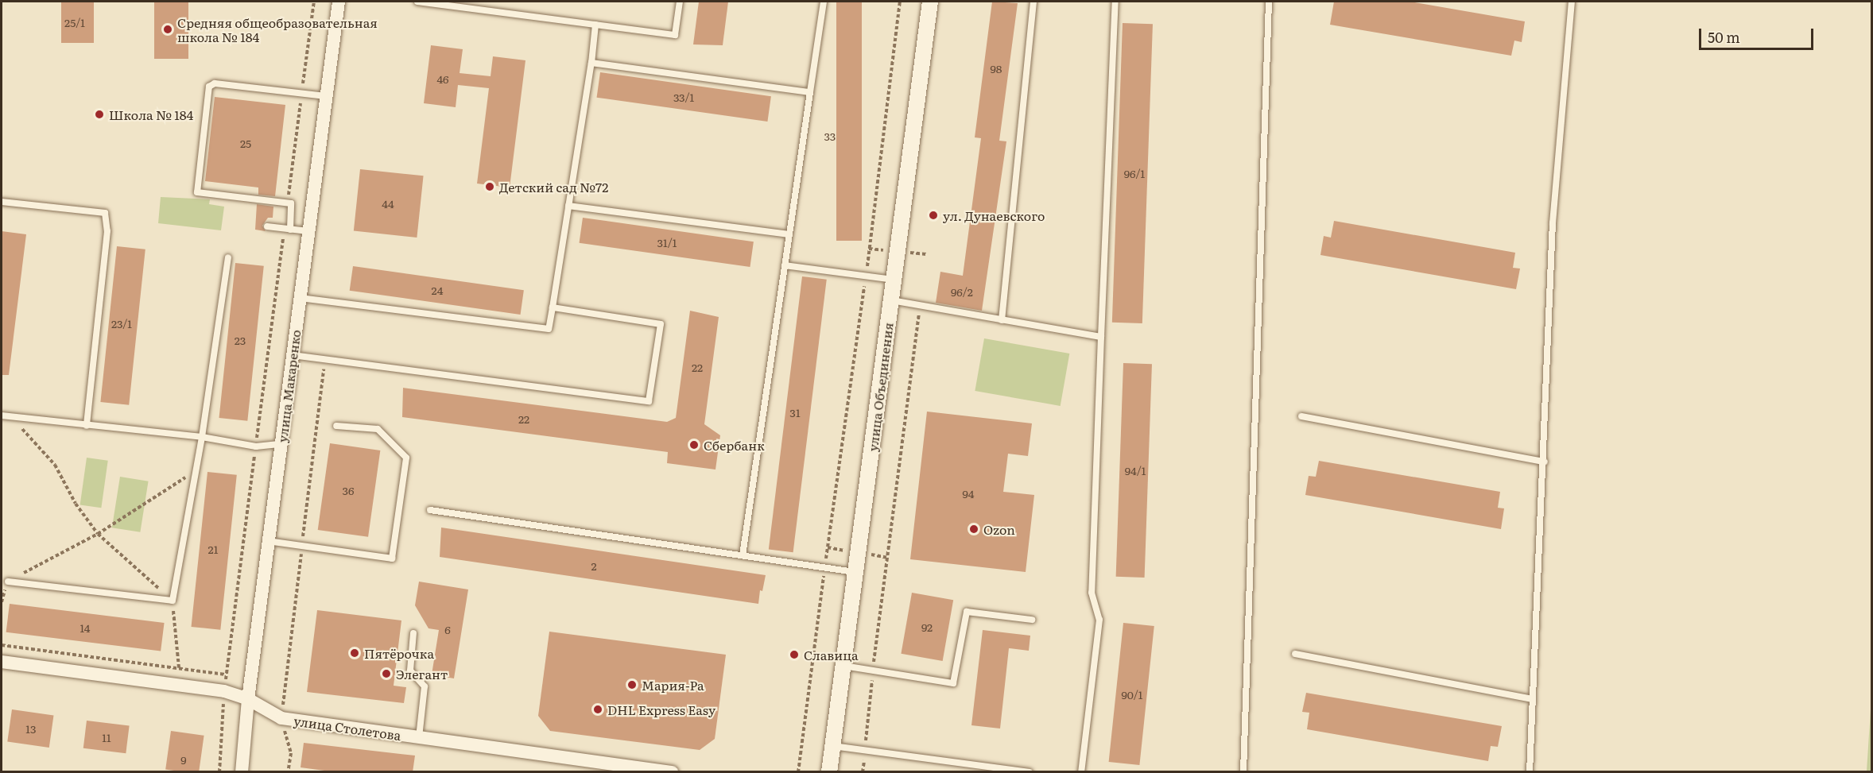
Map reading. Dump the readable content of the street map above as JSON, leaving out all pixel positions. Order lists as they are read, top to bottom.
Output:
{
  "streets": {
    "street": ["улица Макаренко", "улица Объединения", "улица Столетова"]
  },
  "crossings": [
    ["улица Макаренко", "улица Столетова"]
  ],
  "places": [
    "Средняя общеобразовательная школа № 184",
    "Школа № 184",
    "Детский сад №72",
    "ул. Дунаевского",
    "Сбербанк",
    "Ozon",
    "Пятёрочка",
    "Славица",
    "Элегант",
    "Мария-Ра",
    "DHL Express Easy"
  ],
  "house_numbers": [
    "25/1",
    "98",
    "46",
    "33/1",
    "33",
    "25",
    "96/1",
    "44",
    "31/1",
    "24",
    "96/2",
    "23/1",
    "23",
    "22",
    "31",
    "22",
    "94/1",
    "36",
    "94",
    "21",
    "2",
    "92",
    "14",
    "6",
    "90/1",
    "13",
    "11",
    "9"
  ],
  "scale_bar": "50 m"
}
